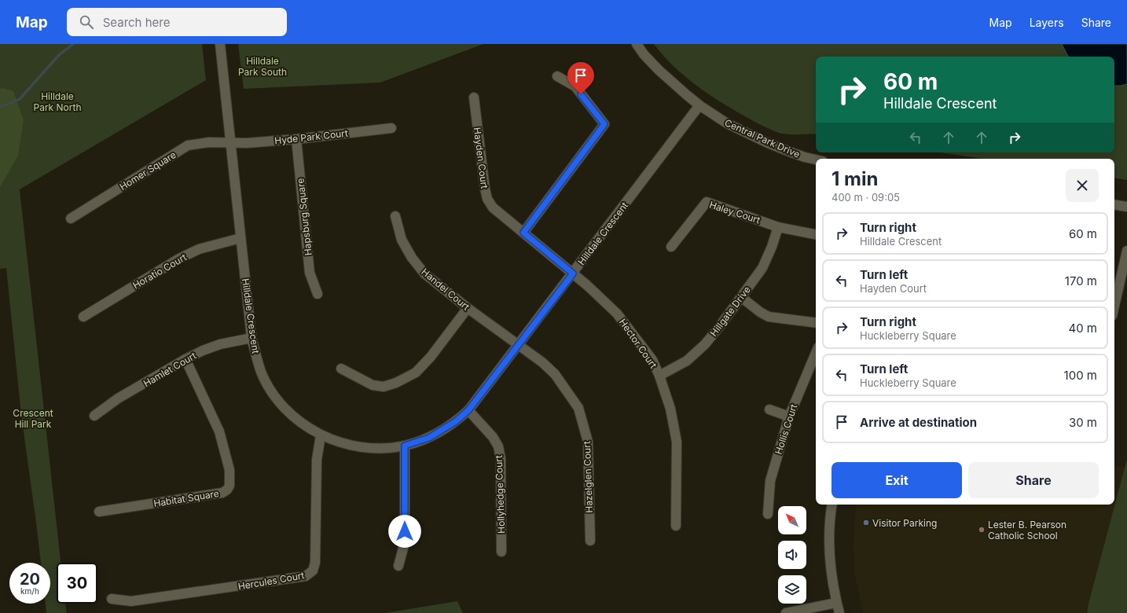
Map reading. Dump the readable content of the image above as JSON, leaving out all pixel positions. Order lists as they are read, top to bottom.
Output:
{
  "streets": {
    "street": [
      "Hyde Park Court",
      "Central Park Drive",
      "Hayden Court",
      "Homer Square",
      "Haley Court",
      "Hapsburg Square",
      "Hilldale Crescent",
      "Horatio Court",
      "Handel Court",
      "Hillgate Drive",
      "Hector Court",
      "Hamlet Court",
      "Hollis Court",
      "Hazelglen Court",
      "Hollyhedge Court",
      "Habitat Square",
      "Hercules Court"
    ]
  },
  "crossings": [
    ["Hyde Park Court", "Homer Square"],
    ["Hyde Park Court", "Hapsburg Square"],
    ["Hyde Park Court", "Hilldale Crescent"],
    ["Central Park Drive", "Hilldale Crescent"],
    ["Hayden Court", "Hilldale Crescent"],
    ["Hayden Court", "Hector Court"],
    ["Homer Square", "Hilldale Crescent"],
    ["Haley Court", "Hillgate Drive"],
    ["Hilldale Crescent", "Horatio Court"],
    ["Hilldale Crescent", "Handel Court"],
    ["Hilldale Crescent", "Hector Court"],
    ["Hilldale Crescent", "Hamlet Court"],
    ["Hilldale Crescent", "Hazelglen Court"],
    ["Hilldale Crescent", "Hollyhedge Court"],
    ["Hilldale Crescent", "Hercules Court"],
    ["Handel Court", "Hazelglen Court"],
    ["Hillgate Drive", "Hector Court"],
    ["Hamlet Court", "Habitat Square"]
  ],
  "parks": ["Hilldale Park South", "Hilldale Park North", "Crescent Hill Park"],
  "places": ["Visitor Parking", "Lester B. Pearson Catholic School"],
  "north": "top left",
  "page": {
    "header": "Map",
    "search": "Search here",
    "nav": ["Map", "Layers", "Share"],
    "turn": ["60 m", "Hilldale Crescent"],
    "heading": ["1 min", "400 m · 09:05"],
    "list": [
      {
        "name": "Turn right",
        "note": "Hilldale Crescent",
        "value": "60 m"
      },
      {
        "name": "Turn left",
        "note": "Hayden Court",
        "value": "170 m"
      },
      {
        "name": "Turn right",
        "note": "Huckleberry Square",
        "value": "40 m"
      },
      {
        "name": "Turn left",
        "note": "Huckleberry Square",
        "value": "100 m"
      },
      {
        "name": "Arrive at destination",
        "value": "30 m"
      }
    ],
    "buttons": ["Exit", "Share"],
    "speed": "20 km/h",
    "limit": "30"
  }
}
